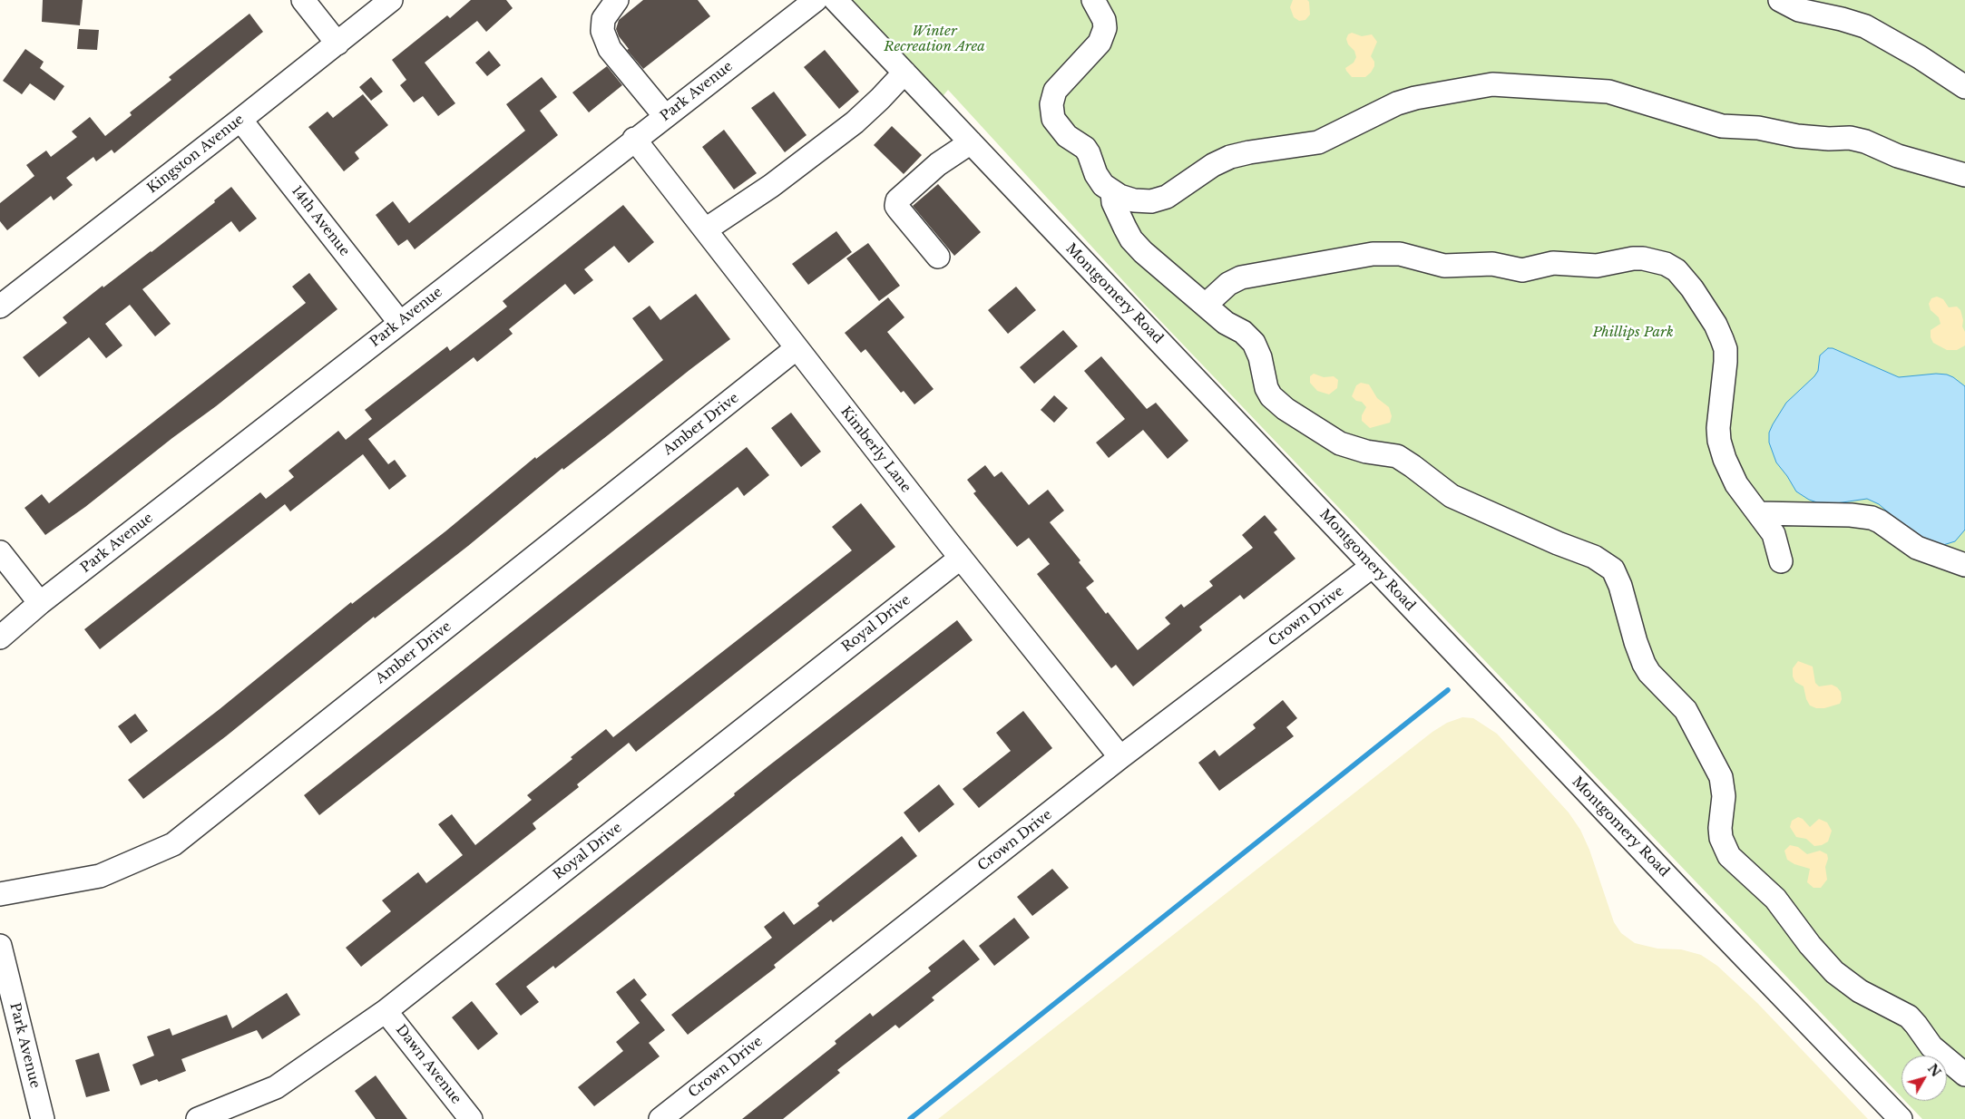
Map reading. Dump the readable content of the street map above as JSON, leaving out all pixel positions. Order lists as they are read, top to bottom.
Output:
{
  "streets": {
    "street": [
      "Park Avenue",
      "Kingston Avenue",
      "14th Avenue",
      "Montgomery Road",
      "Amber Drive",
      "Kimberly Lane",
      "Crown Drive",
      "Royal Drive",
      "Dawn Avenue"
    ]
  },
  "crossings": [
    ["Park Avenue", "14th Avenue"],
    ["Park Avenue", "Kimberly Lane"],
    ["Kingston Avenue", "14th Avenue"],
    ["Montgomery Road", "Crown Drive"],
    ["Amber Drive", "Kimberly Lane"],
    ["Kimberly Lane", "Crown Drive"],
    ["Kimberly Lane", "Royal Drive"],
    ["Royal Drive", "Dawn Avenue"]
  ],
  "parks": ["Winter Recreation Area", "Phillips Park"],
  "north": "top right"
}
